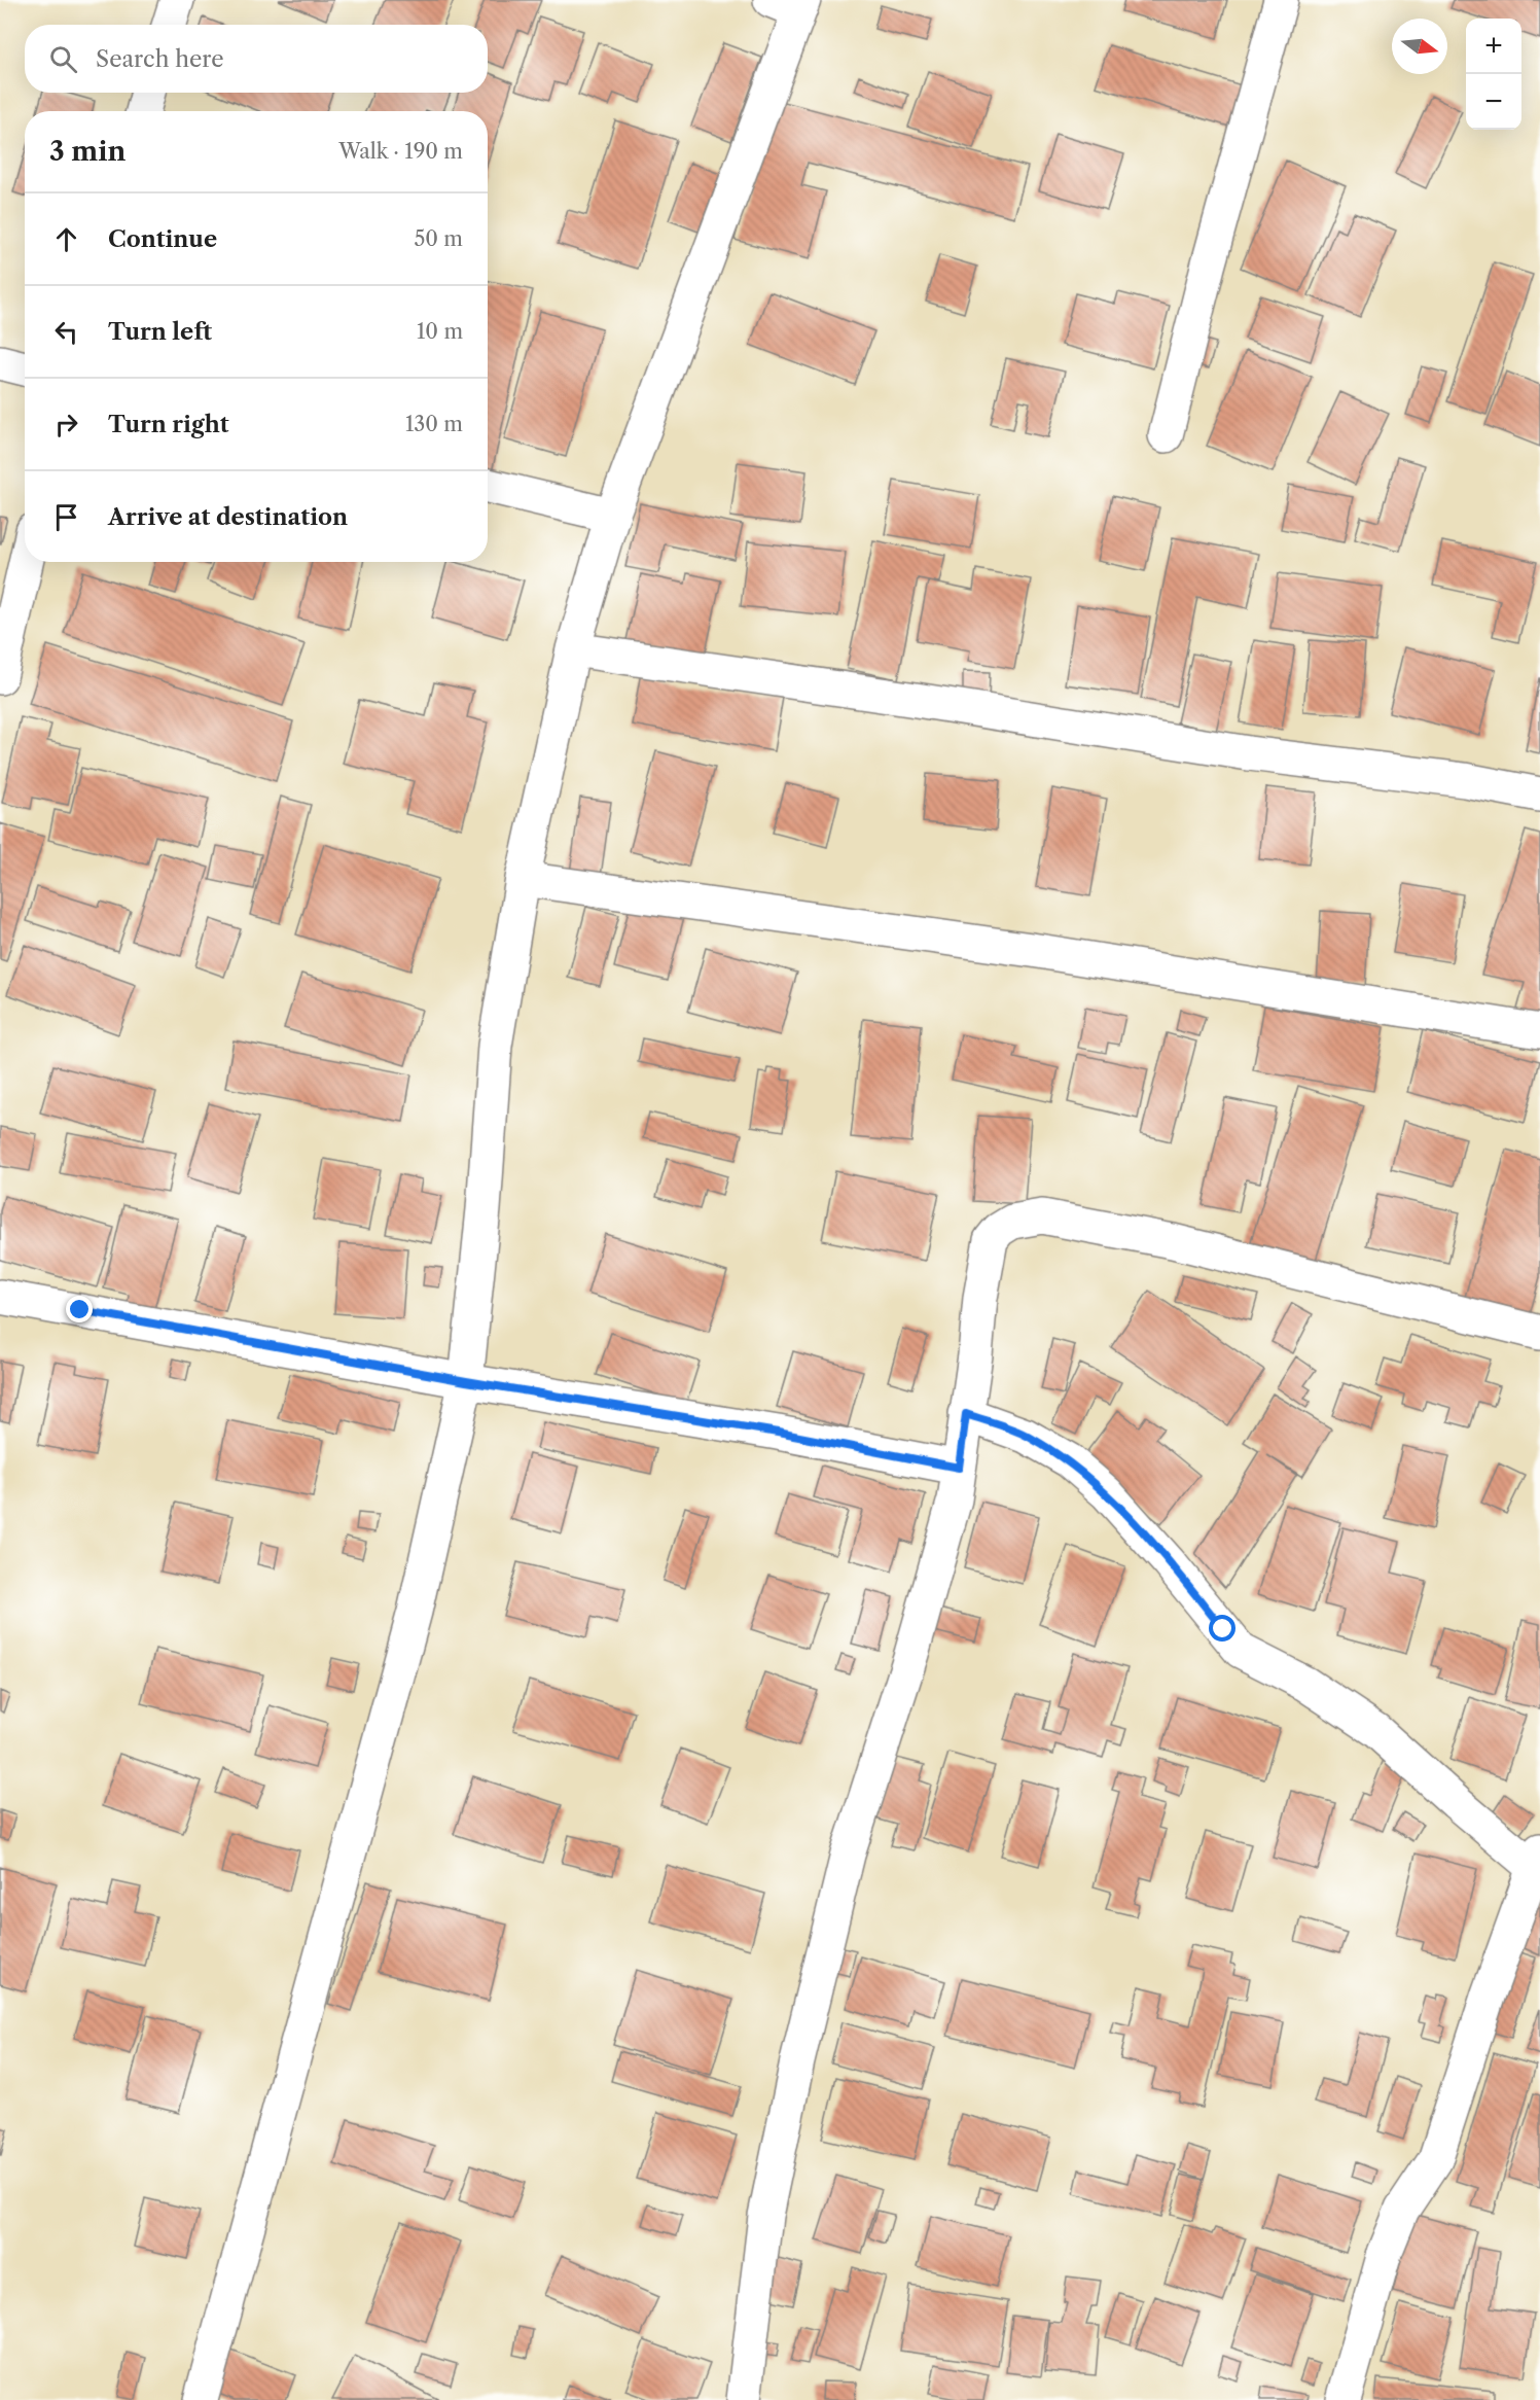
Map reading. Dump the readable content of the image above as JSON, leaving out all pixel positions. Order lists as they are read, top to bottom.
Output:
{
  "north": "right",
  "page": {
    "map_buttons": ["+", "−"],
    "search": "Search here",
    "heading": ["3 min", "Walk · 190 m"],
    "list": [
      ["Continue", "50 m"],
      ["Turn left", "10 m"],
      ["Turn right", "130 m"],
      "Arrive at destination"
    ]
  }
}
